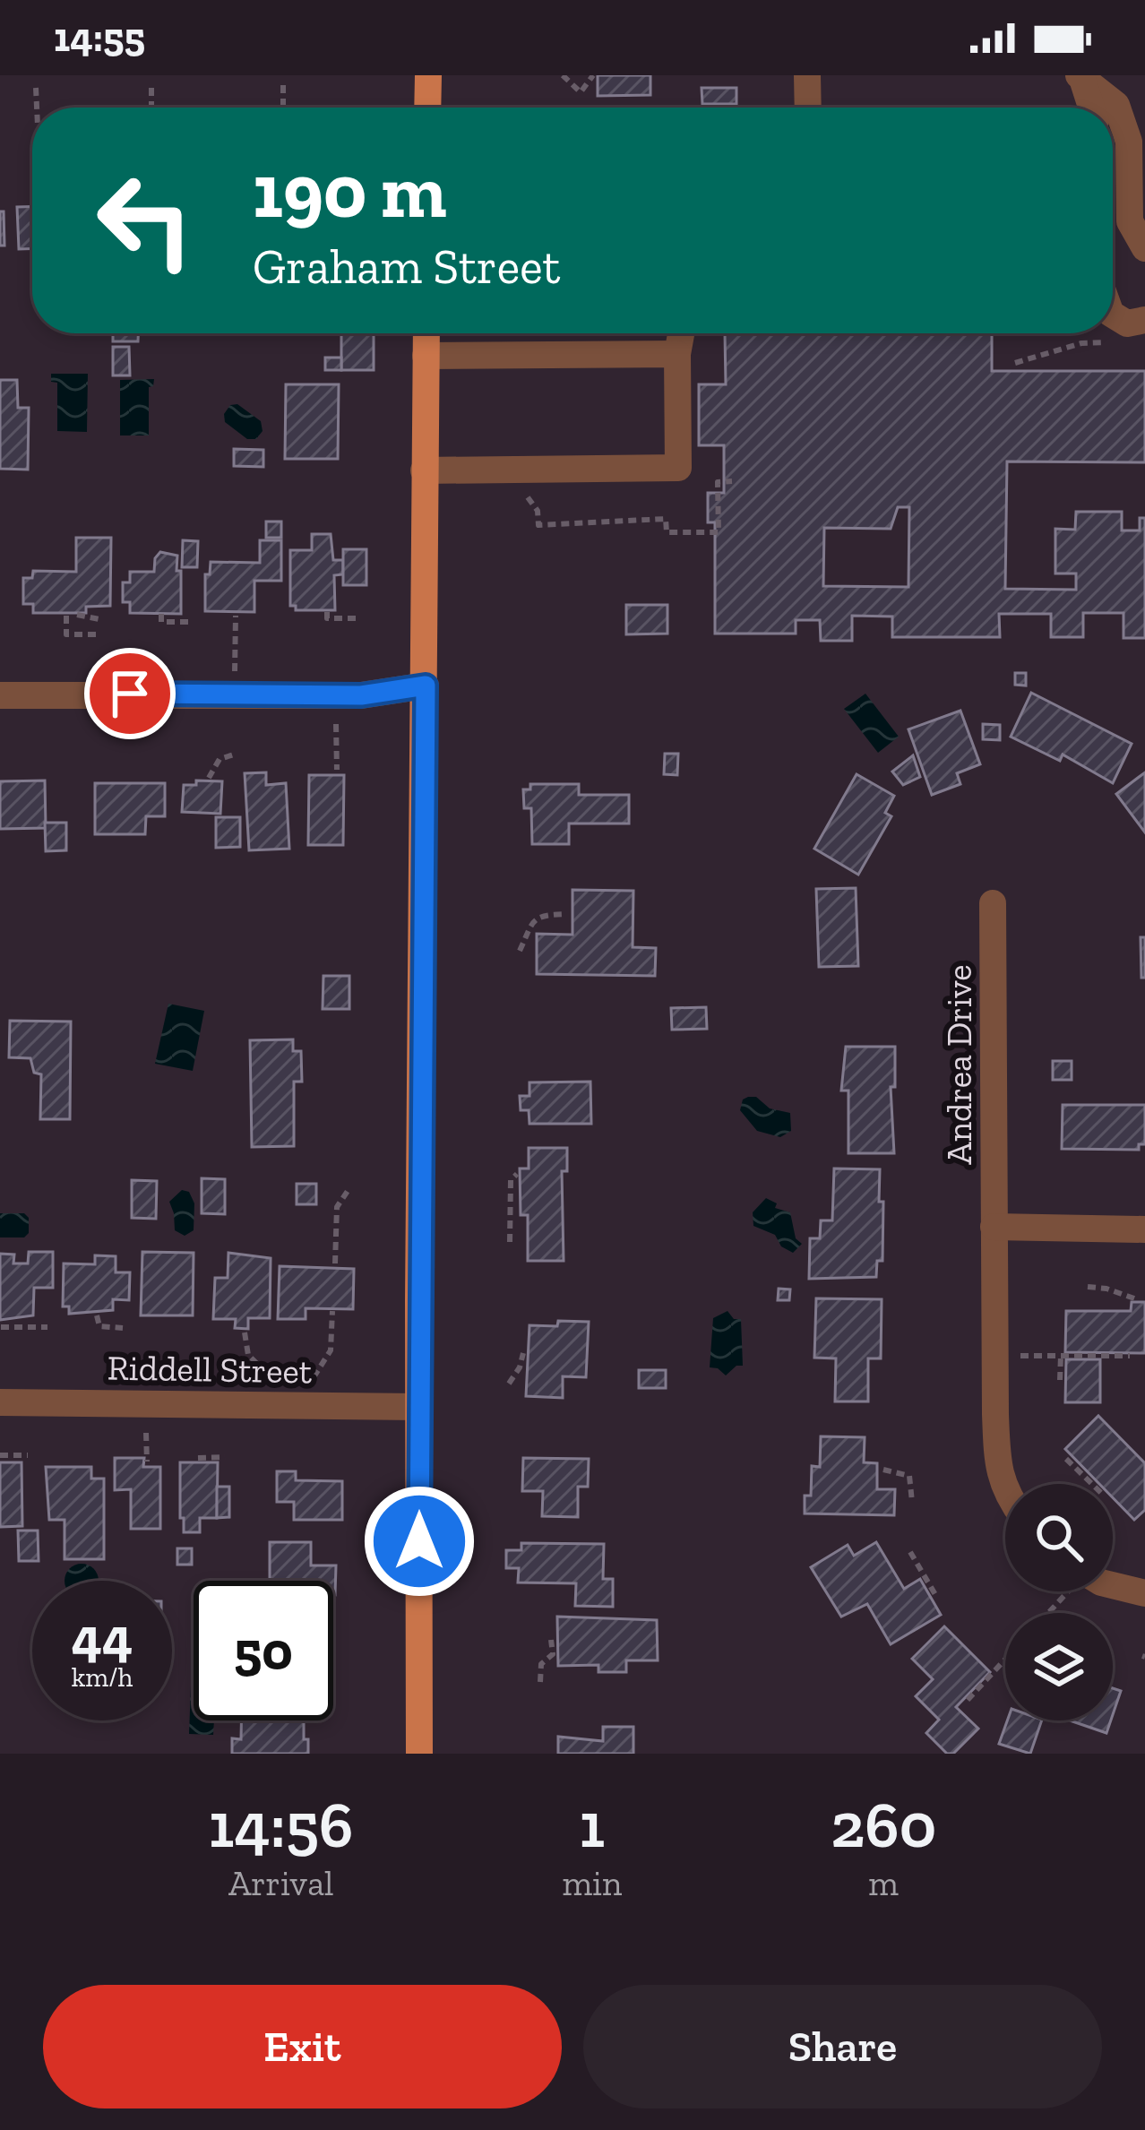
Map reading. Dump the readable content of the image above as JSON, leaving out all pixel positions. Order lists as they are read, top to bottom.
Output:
{
  "streets": {
    "street": ["Andrea Drive", "Riddell Street"]
  },
  "page": {
    "status": "14:55",
    "turn": ["190 m", "Graham Street"],
    "speed": "44 km/h",
    "limit": "50",
    "eta": [
      "14:56",
      "Arrival",
      "1",
      "min",
      "260",
      "m"
    ],
    "buttons": ["Exit", "Share"]
  }
}
